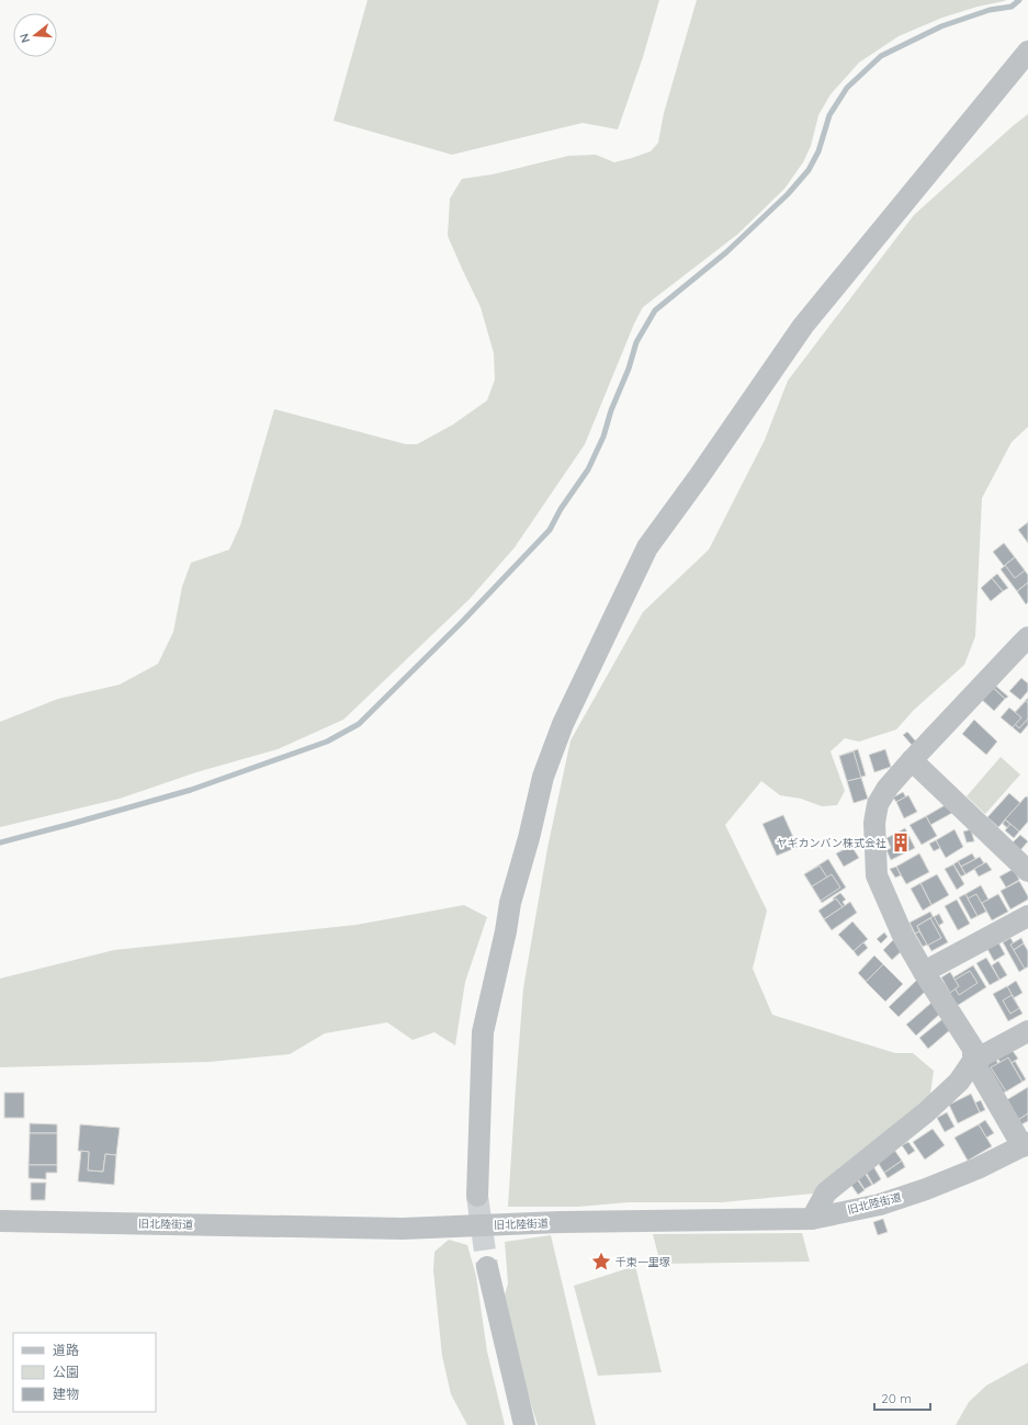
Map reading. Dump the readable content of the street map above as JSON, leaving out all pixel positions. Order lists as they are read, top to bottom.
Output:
{
  "streets": {
    "street": ["旧北陸街道"]
  },
  "places": {
    "building": ["ヤギカンバン株式会社"],
    "place": ["千束一里塚"]
  },
  "legend": ["道路", "公園", "建物"],
  "scale_bar": "20 m",
  "north": "left"
}
